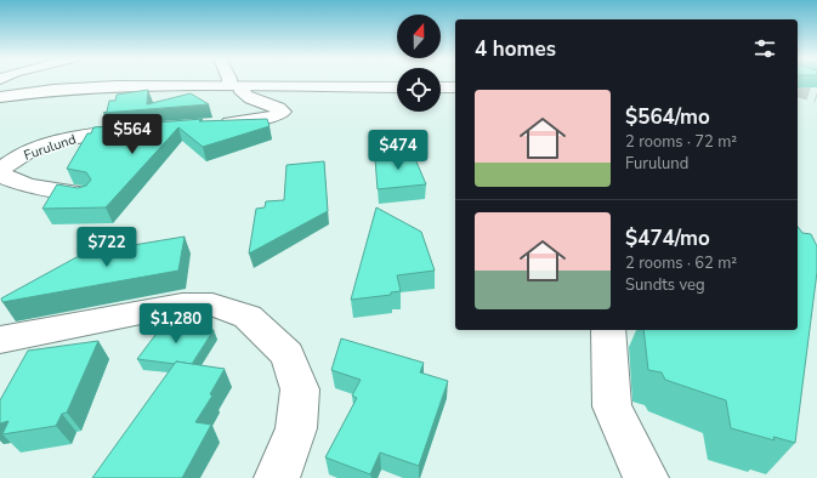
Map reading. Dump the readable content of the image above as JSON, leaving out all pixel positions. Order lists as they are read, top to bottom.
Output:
{
  "streets": {
    "street": ["Furulund"]
  },
  "north": "top",
  "page": {
    "heading": "4 homes",
    "list": [
      {
        "name": "$564/mo",
        "note": "2 rooms · 72 m² · Furulund"
      },
      {
        "name": "$474/mo",
        "note": "2 rooms · 62 m² · Sundts veg"
      }
    ],
    "price": [
      "$564",
      "$474",
      "$722",
      "$1,280"
    ]
  }
}
